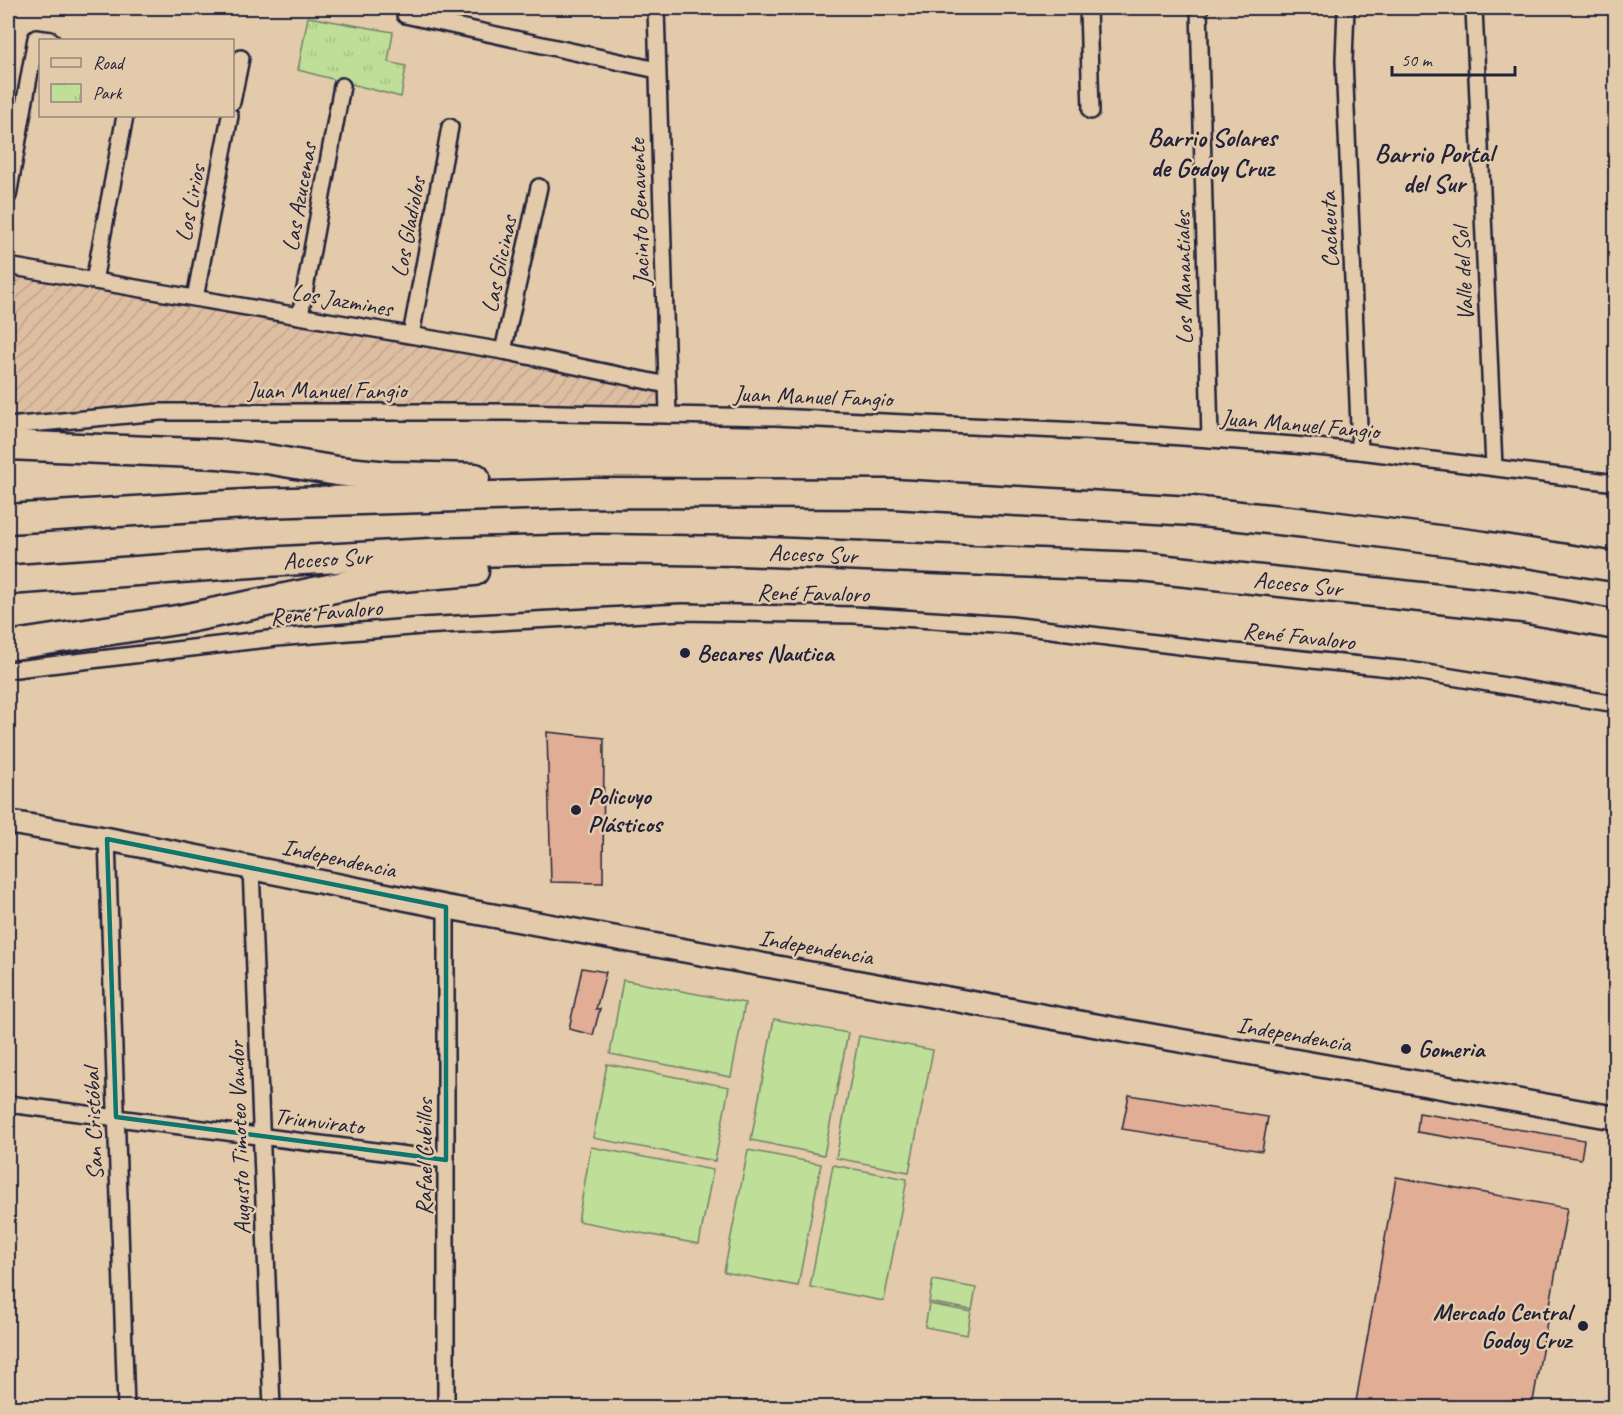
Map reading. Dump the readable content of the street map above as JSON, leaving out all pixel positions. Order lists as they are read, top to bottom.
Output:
{
  "streets": {
    "highway": ["Acceso Sur"],
    "street": [
      "Las Azucenas",
      "Los Lirios",
      "Jacinto Benavente",
      "Los Gladiolos",
      "Cacheuta",
      "Las Glicinas",
      "Valle del Sol",
      "Los Manantiales",
      "Los Jazmines",
      "Juan Manuel Fangio",
      "René Favaloro",
      "Independencia",
      "Triunvirato",
      "San Cristóbal",
      "Augusto Timoteo Vandor",
      "Rafael Cubillos"
    ]
  },
  "crossings": [
    ["Las Azucenas", "Los Jazmines"],
    ["Los Lirios", "Los Jazmines"],
    ["Jacinto Benavente", "Los Jazmines"],
    ["Jacinto Benavente", "Juan Manuel Fangio"],
    ["Los Gladiolos", "Los Jazmines"],
    ["Cacheuta", "Juan Manuel Fangio"],
    ["Las Glicinas", "Los Jazmines"],
    ["Valle del Sol", "Juan Manuel Fangio"],
    ["Los Manantiales", "Juan Manuel Fangio"],
    ["Independencia", "San Cristóbal"],
    ["Independencia", "Augusto Timoteo Vandor"],
    ["Independencia", "Rafael Cubillos"],
    ["Triunvirato", "San Cristóbal"],
    ["Triunvirato", "Augusto Timoteo Vandor"],
    ["Triunvirato", "Rafael Cubillos"]
  ],
  "districts": ["Barrio Solares de Godoy Cruz", "Barrio Portal del Sur"],
  "places": [
    "Becares Nautica",
    "Policuyo Plásticos",
    "Gomeria",
    "Mercado Central Godoy Cruz"
  ],
  "legend": ["Road", "Park"],
  "scale_bar": "50 m"
}
